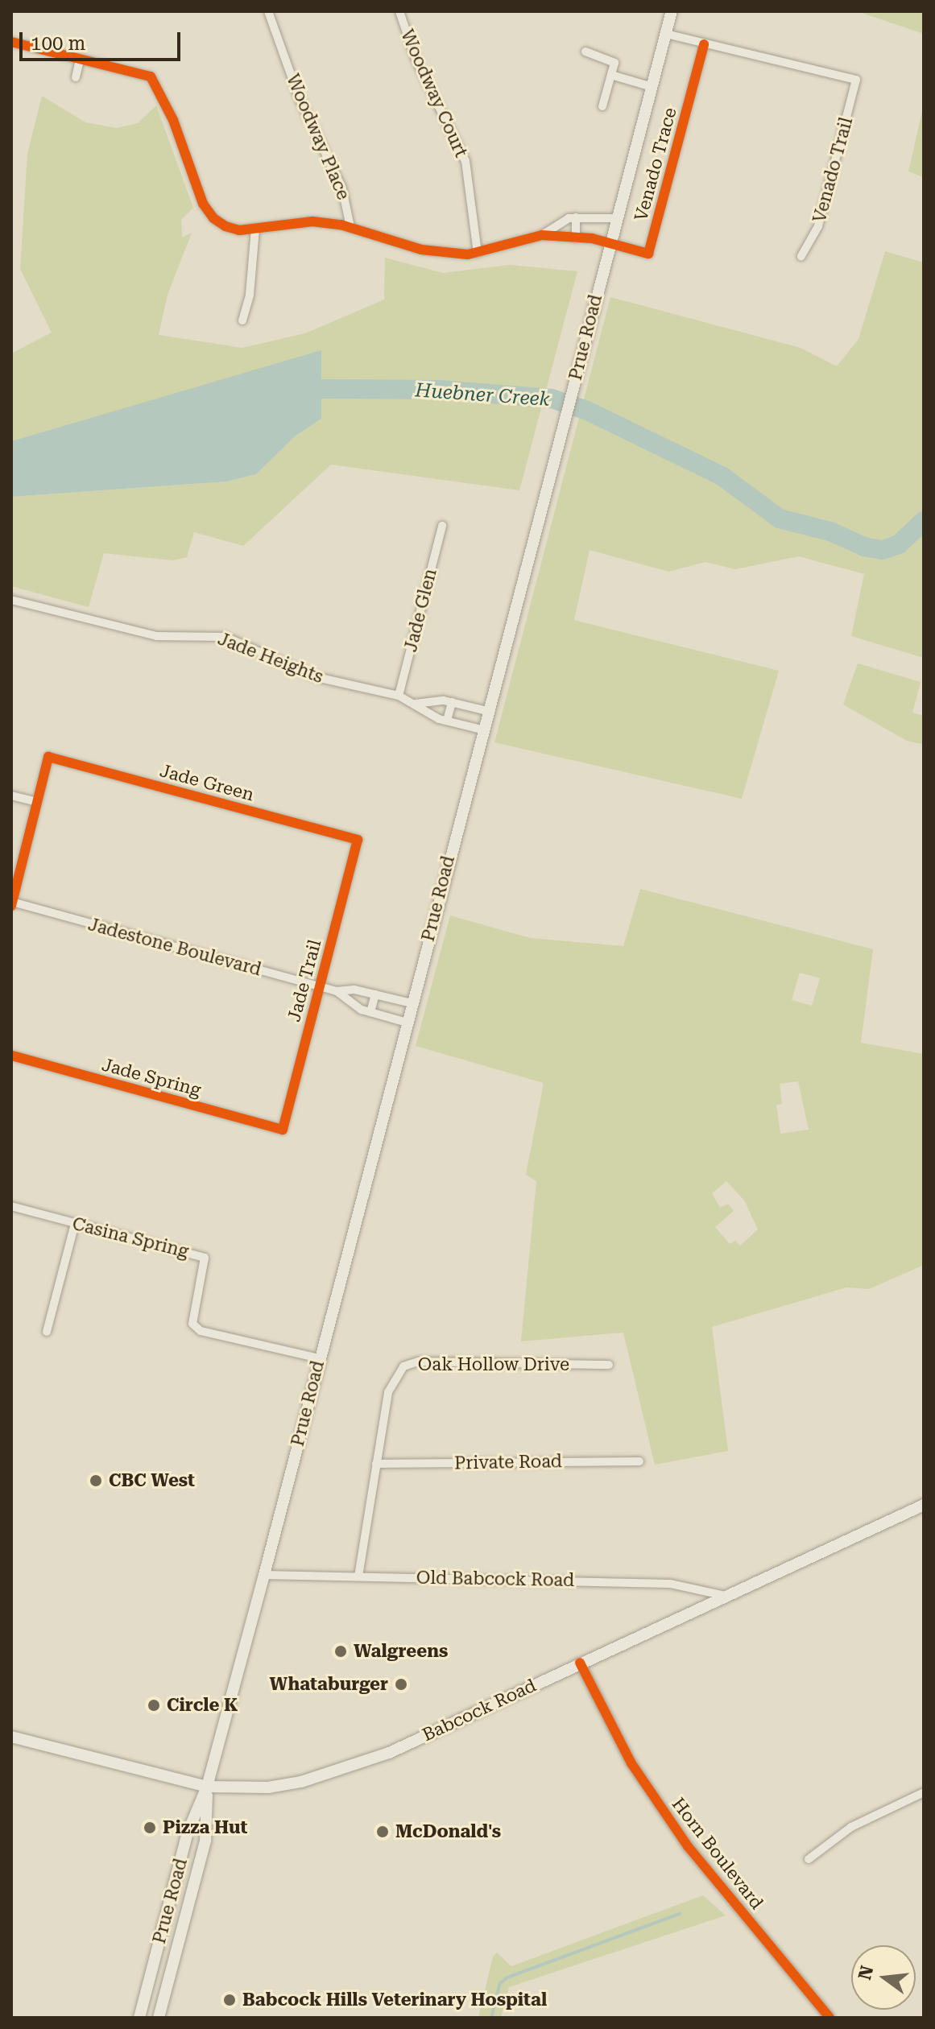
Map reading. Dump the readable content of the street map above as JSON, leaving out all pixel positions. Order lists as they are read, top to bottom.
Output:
{
  "streets": {
    "main road": ["Prue Road", "Babcock Road"],
    "street": [
      "Woodway Court",
      "Woodway Place",
      "Venado Trace",
      "Venado Trail",
      "Jade Glen",
      "Jade Heights",
      "Jade Green",
      "Jadestone Boulevard",
      "Jade Trail",
      "Jade Spring",
      "Casina Spring",
      "Oak Hollow Drive",
      "Private Road",
      "Old Babcock Road",
      "Horn Boulevard"
    ]
  },
  "crossings": [
    ["Venado Trace", "Venado Trail"],
    ["Venado Trace", "Prue Road"],
    ["Prue Road", "Jade Heights"],
    ["Prue Road", "Jadestone Boulevard"],
    ["Prue Road", "Casina Spring"],
    ["Prue Road", "Old Babcock Road"],
    ["Prue Road", "Babcock Road"],
    ["Jade Glen", "Jade Heights"],
    ["Jade Green", "Jade Trail"],
    ["Jadestone Boulevard", "Jade Trail"],
    ["Jade Trail", "Jade Spring"],
    ["Oak Hollow Drive", "Private Road"],
    ["Oak Hollow Drive", "Old Babcock Road"],
    ["Old Babcock Road", "Babcock Road"],
    ["Babcock Road", "Horn Boulevard"]
  ],
  "water": ["Huebner Creek"],
  "places": [
    "CBC West",
    "Walgreens",
    "Whataburger",
    "Circle K",
    "Pizza Hut",
    "McDonald's",
    "Babcock Hills Veterinary Hospital"
  ],
  "scale_bar": "100 m",
  "north": "left"
}
